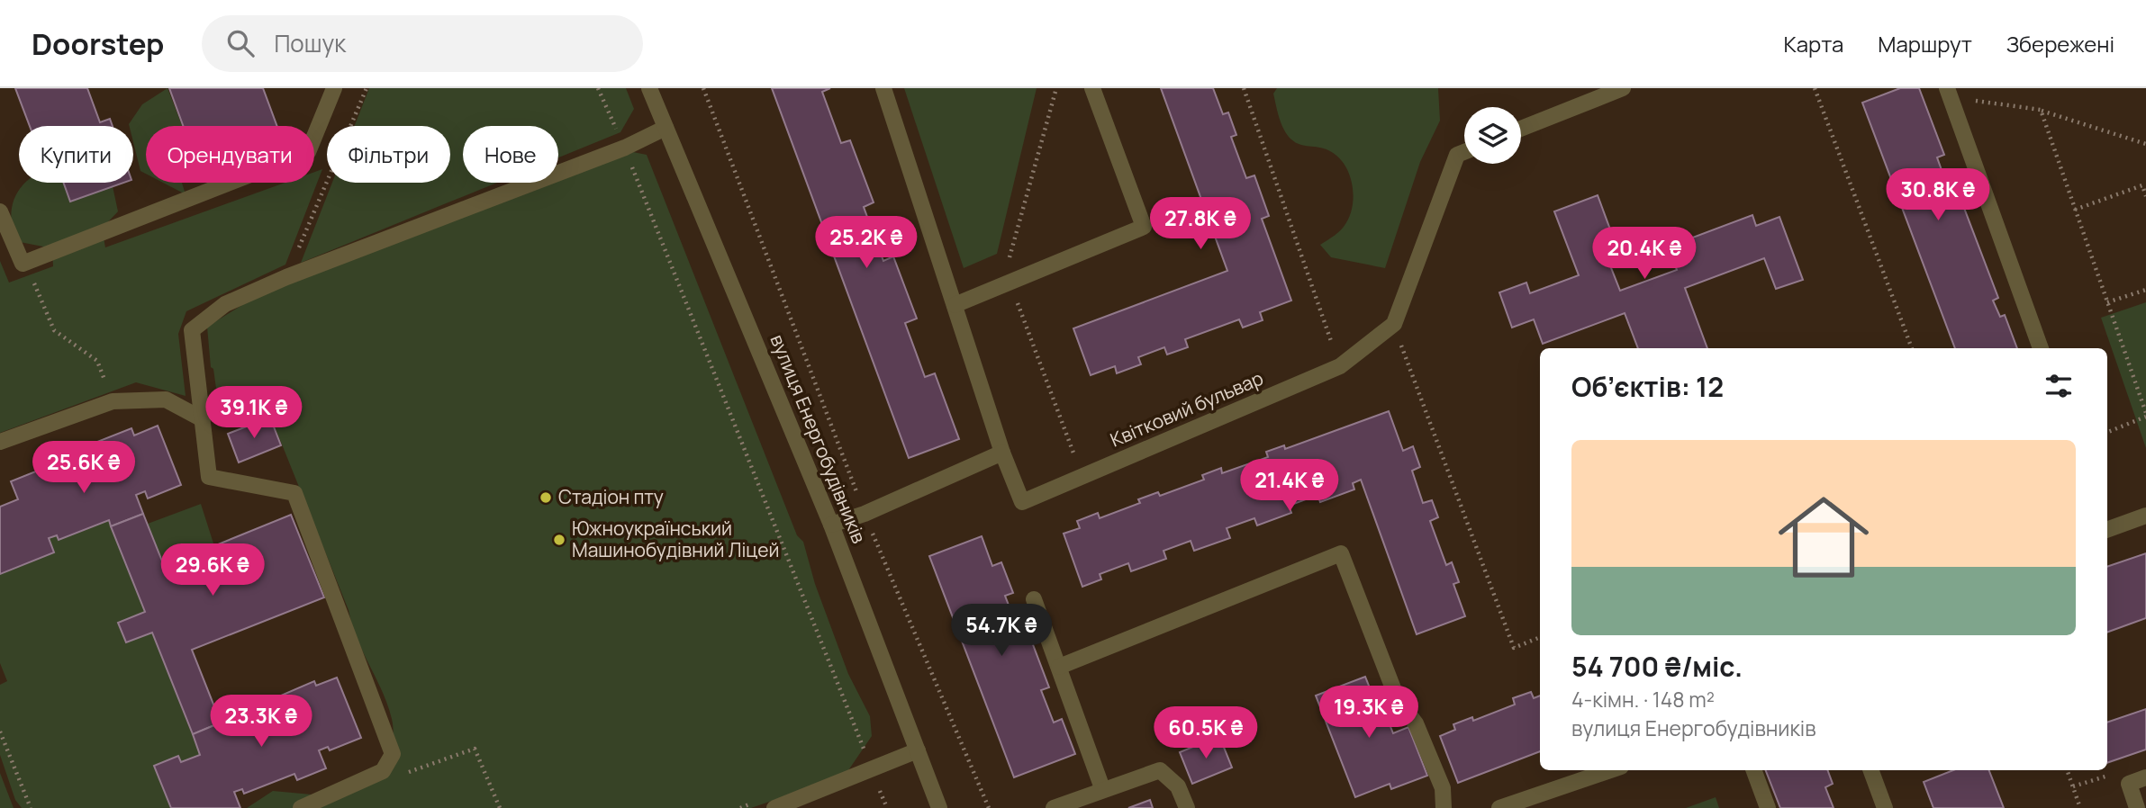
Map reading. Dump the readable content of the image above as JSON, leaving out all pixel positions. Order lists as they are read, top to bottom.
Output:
{
  "streets": {
    "street": ["Квітковий бульвар", "вулиця Енергобудівників"]
  },
  "places": ["Стадіон пту", "Южноукраїнський Машинобудівний Ліцей"],
  "page": {
    "header": "Doorstep",
    "search": "Пошук",
    "nav": ["Карта", "Маршрут", "Збережені"],
    "chip": [
      "Купити",
      "Орендувати",
      "Фільтри",
      "Нове"
    ],
    "price": [
      "30.8K ₴",
      "27.8K ₴",
      "25.2K ₴",
      "20.4K ₴",
      "39.1K ₴",
      "25.6K ₴",
      "21.4K ₴",
      "29.6K ₴",
      "54.7K ₴",
      "19.3K ₴",
      "23.3K ₴",
      "60.5K ₴"
    ],
    "heading": "Об’єктів: 12",
    "list": [
      {
        "name": "54 700 ₴/міс.",
        "note": "4-кімн. · 148 m² · вулиця Енергобудівників"
      }
    ]
  }
}
